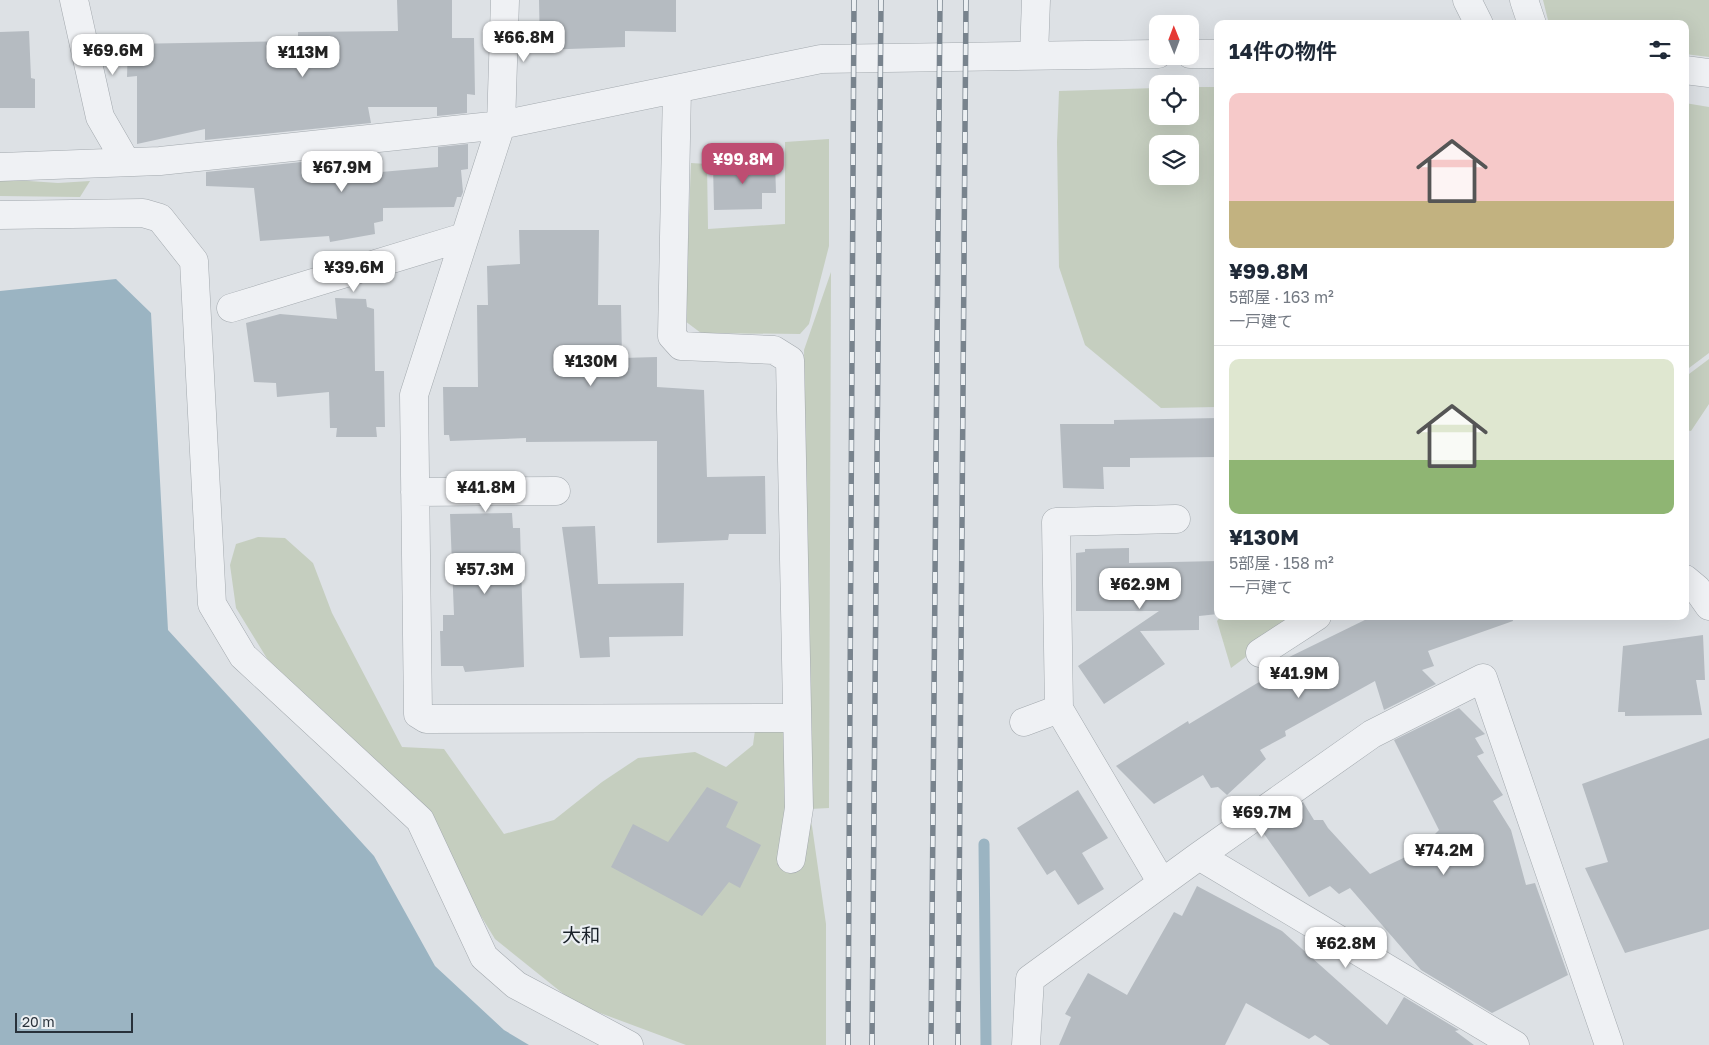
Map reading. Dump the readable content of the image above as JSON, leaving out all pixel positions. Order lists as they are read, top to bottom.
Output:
{
  "districts": ["大和"],
  "scale_bar": "20 m",
  "north": "top",
  "page": {
    "heading": "14件の物件",
    "price": [
      "¥66.8M",
      "¥69.6M",
      "¥113M",
      "¥99.8M",
      "¥67.9M",
      "¥39.6M",
      "¥130M",
      "¥41.8M",
      "¥57.3M",
      "¥62.9M",
      "¥41.9M",
      "¥69.7M",
      "¥74.2M",
      "¥62.8M"
    ],
    "list": [
      {
        "name": "¥99.8M",
        "note": "5部屋 · 163 m² · 一戸建て"
      },
      {
        "name": "¥130M",
        "note": "5部屋 · 158 m² · 一戸建て"
      }
    ],
    "scale": "20 m"
  }
}
